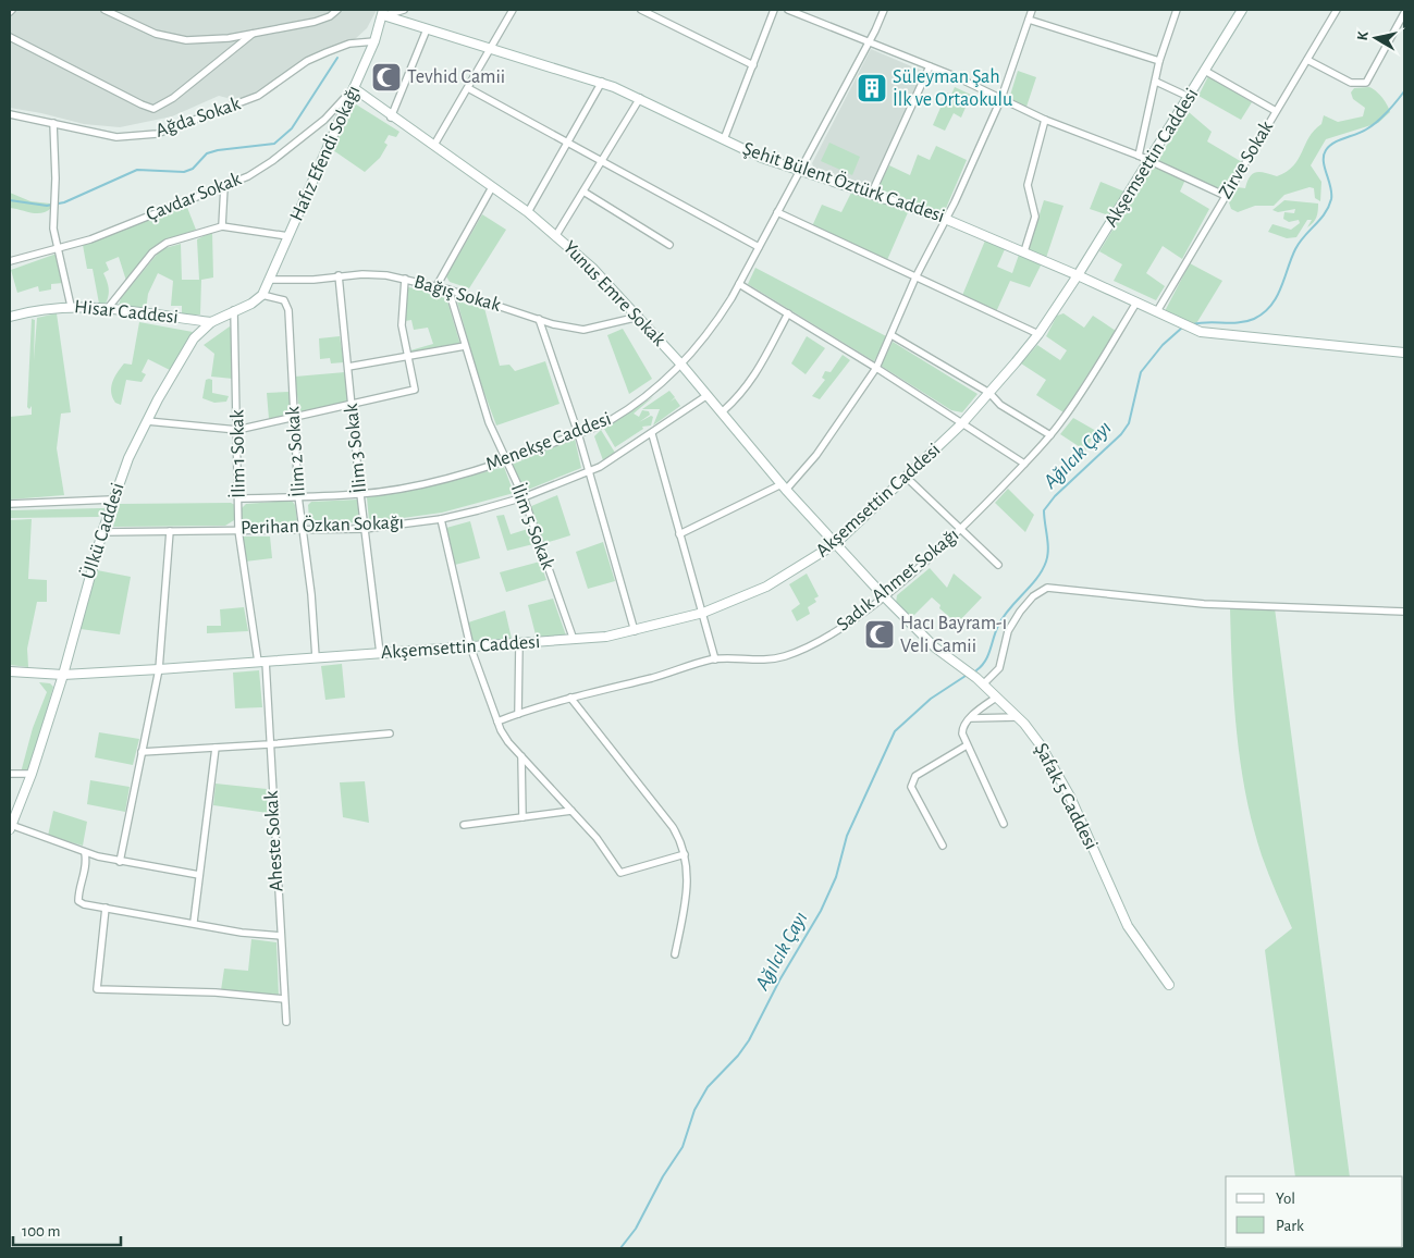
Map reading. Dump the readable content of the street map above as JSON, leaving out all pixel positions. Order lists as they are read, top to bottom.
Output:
{
  "streets": {
    "street": [
      "Ağda Sokak",
      "Hafız Efendi Sokağı",
      "Akşemsettin Caddesi",
      "Zirve Sokak",
      "Şehit Bülent Öztürk Caddesi",
      "Çavdar Sokak",
      "Bağış Sokak",
      "Yunus Emre Sokak",
      "Hisar Caddesi",
      "Menekşe Caddesi",
      "İlim 3 Sokak",
      "İlim 2 Sokak",
      "İlim 1 Sokak",
      "Perihan Özkan Sokağı",
      "İlim 5 Sokak",
      "Ülkü Caddesi",
      "Sadık Ahmet Sokağı",
      "Şafak 5 Caddesi",
      "Aheste Sokak"
    ]
  },
  "crossings": [
    ["Ağda Sokak", "Hafız Efendi Sokağı"],
    ["Hafız Efendi Sokağı", "Şehit Bülent Öztürk Caddesi"],
    ["Hafız Efendi Sokağı", "Çavdar Sokak"],
    ["Hafız Efendi Sokağı", "Bağış Sokak"],
    ["Hafız Efendi Sokağı", "Yunus Emre Sokak"],
    ["Hafız Efendi Sokağı", "Ülkü Caddesi"],
    ["Akşemsettin Caddesi", "Şehit Bülent Öztürk Caddesi"],
    ["Akşemsettin Caddesi", "Yunus Emre Sokak"],
    ["Akşemsettin Caddesi", "İlim 3 Sokak"],
    ["Akşemsettin Caddesi", "İlim 2 Sokak"],
    ["Akşemsettin Caddesi", "İlim 1 Sokak"],
    ["Akşemsettin Caddesi", "İlim 5 Sokak"],
    ["Akşemsettin Caddesi", "Ülkü Caddesi"],
    ["Akşemsettin Caddesi", "Şafak 5 Caddesi"],
    ["Akşemsettin Caddesi", "Aheste Sokak"],
    ["Zirve Sokak", "Şehit Bülent Öztürk Caddesi"],
    ["Şehit Bülent Öztürk Caddesi", "Menekşe Caddesi"],
    ["Şehit Bülent Öztürk Caddesi", "Sadık Ahmet Sokağı"],
    ["Çavdar Sokak", "Yunus Emre Sokak"],
    ["Bağış Sokak", "Yunus Emre Sokak"],
    ["Bağış Sokak", "İlim 3 Sokak"],
    ["Bağış Sokak", "İlim 5 Sokak"],
    ["Bağış Sokak", "Ülkü Caddesi"],
    ["Yunus Emre Sokak", "Menekşe Caddesi"],
    ["Yunus Emre Sokak", "Perihan Özkan Sokağı"],
    ["Yunus Emre Sokak", "Şafak 5 Caddesi"],
    ["Hisar Caddesi", "Ülkü Caddesi"],
    ["Menekşe Caddesi", "İlim 3 Sokak"],
    ["Menekşe Caddesi", "İlim 2 Sokak"],
    ["Menekşe Caddesi", "İlim 1 Sokak"],
    ["Menekşe Caddesi", "İlim 5 Sokak"],
    ["İlim 3 Sokak", "Perihan Özkan Sokağı"],
    ["İlim 2 Sokak", "Perihan Özkan Sokağı"],
    ["İlim 2 Sokak", "Ülkü Caddesi"],
    ["İlim 1 Sokak", "Perihan Özkan Sokağı"],
    ["İlim 1 Sokak", "Ülkü Caddesi"],
    ["İlim 1 Sokak", "Aheste Sokak"],
    ["Perihan Özkan Sokağı", "İlim 5 Sokak"],
    ["Perihan Özkan Sokağı", "Ülkü Caddesi"],
    ["Sadık Ahmet Sokağı", "Şafak 5 Caddesi"]
  ],
  "water": ["Ağılcık Çayı"],
  "places": {
    "mosque": ["Tevhid Camii", "Hacı Bayram-ı Veli Camii"],
    "building": ["Süleyman Şah İlk ve Ortaokulu"]
  },
  "legend": ["Yol", "Park"],
  "scale_bar": "100 m",
  "north": "left"
}
